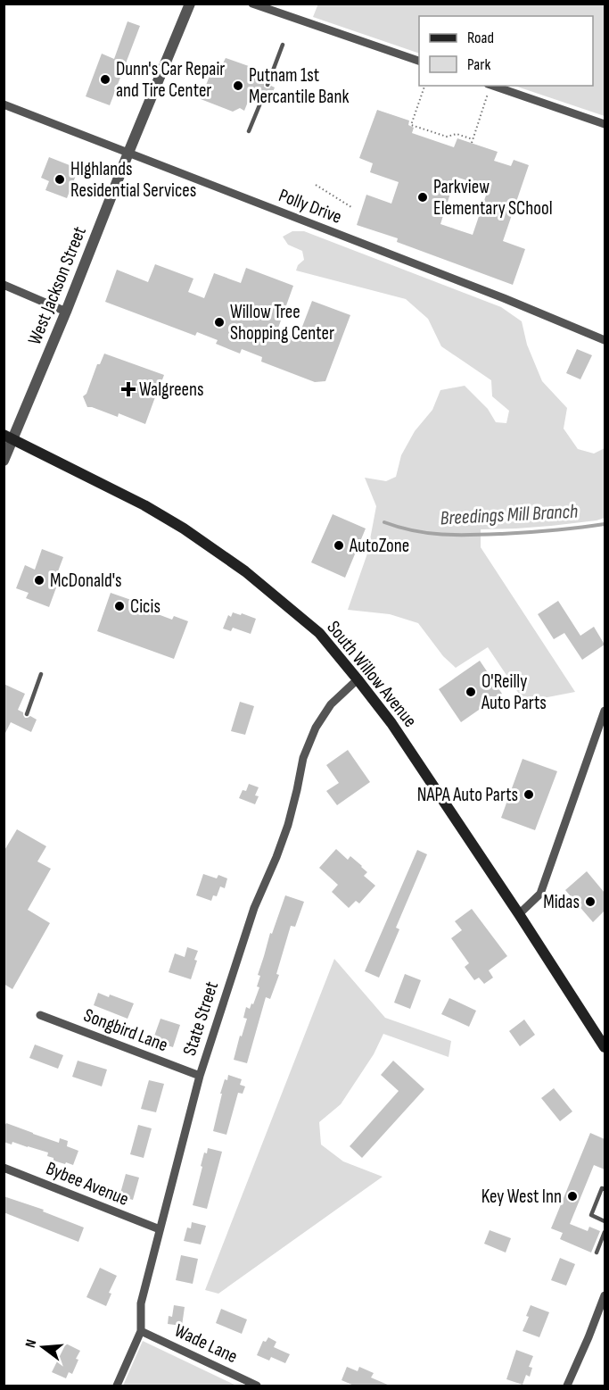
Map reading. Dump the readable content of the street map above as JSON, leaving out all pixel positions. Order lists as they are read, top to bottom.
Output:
{
  "streets": {
    "main road": ["South Willow Avenue"],
    "street": [
      "Polly Drive",
      "West Jackson Street",
      "State Street",
      "Songbird Lane",
      "Bybee Avenue",
      "Wade Lane"
    ]
  },
  "crossings": [
    ["Polly Drive", "West Jackson Street"],
    ["West Jackson Street", "South Willow Avenue"],
    ["South Willow Avenue", "State Street"],
    ["State Street", "Songbird Lane"],
    ["State Street", "Bybee Avenue"],
    ["State Street", "Wade Lane"]
  ],
  "water": ["Breedings Mill Branch"],
  "places": {
    "other": [
      "Dunn's Car Repair and Tire Center",
      "Putnam 1st Mercantile Bank",
      "HIghlands Residential Services",
      "Parkview Elementary SChool",
      "Willow Tree Shopping Center",
      "AutoZone",
      "McDonald's",
      "Cicis",
      "O'Reilly Auto Parts",
      "NAPA Auto Parts",
      "Midas",
      "Key West Inn"
    ],
    "health": ["Walgreens"]
  },
  "legend": ["Road", "Park"],
  "north": "left"
}
